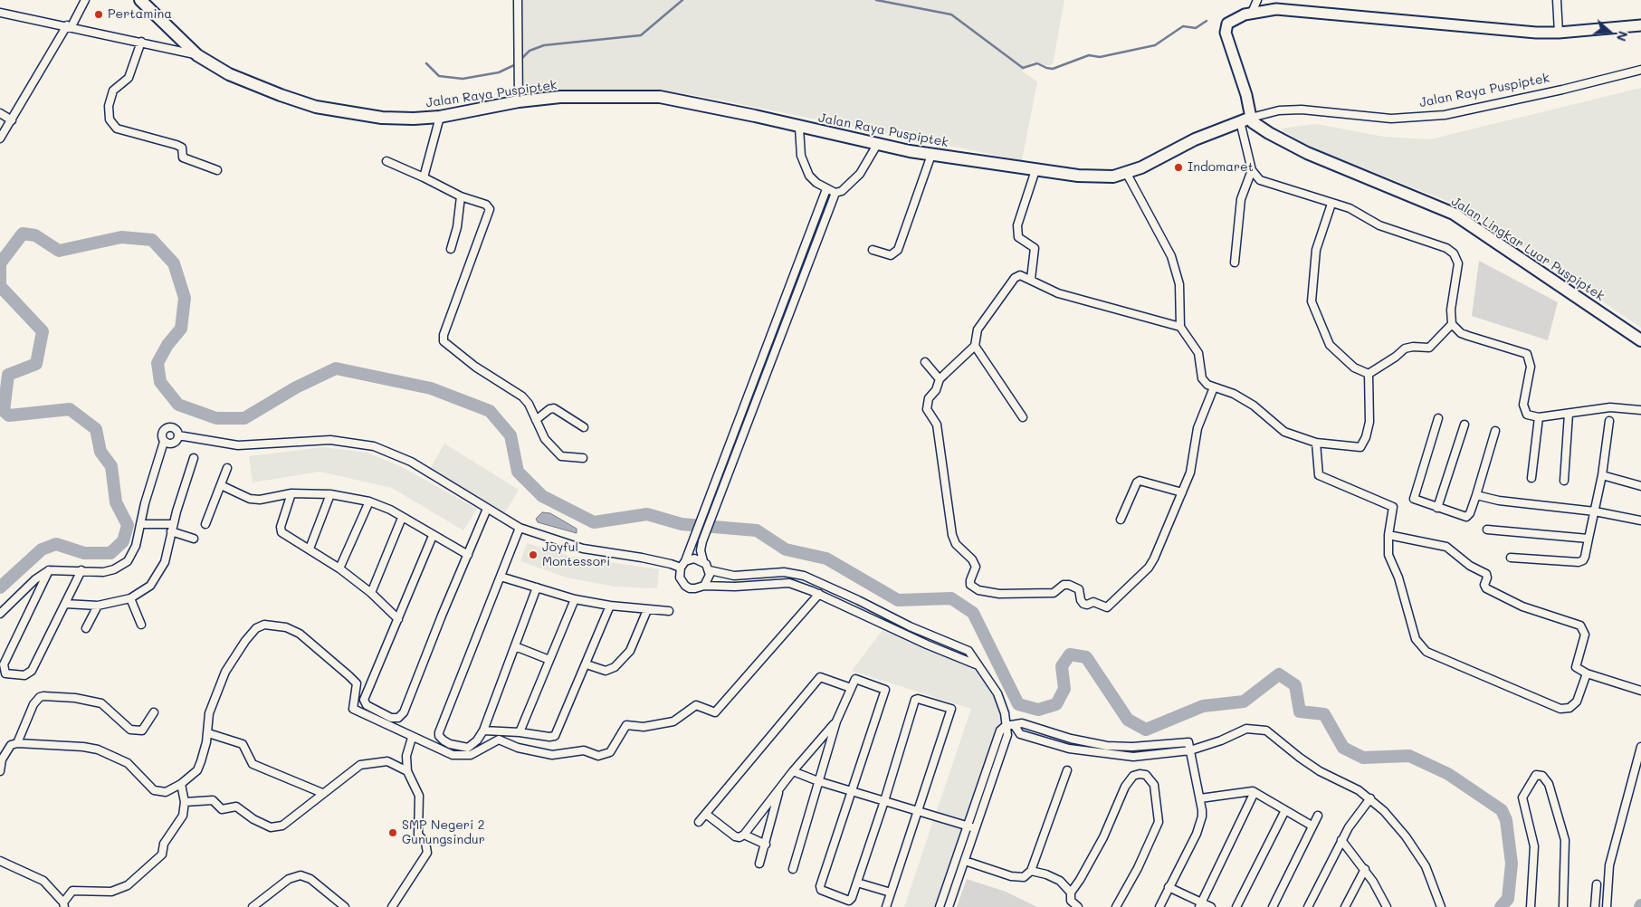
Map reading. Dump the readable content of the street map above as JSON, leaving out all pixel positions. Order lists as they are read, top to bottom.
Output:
{
  "streets": {
    "main road": ["Jalan Raya Puspiptek", "Jalan Lingkar Luar Puspiptek"]
  },
  "crossings": [
    ["Jalan Raya Puspiptek", "Jalan Lingkar Luar Puspiptek"]
  ],
  "places": [
    "Pertamina",
    "Indomaret",
    "Joyful Montessori",
    "SMP Negeri 2 Gunungsindur"
  ],
  "north": "right"
}
